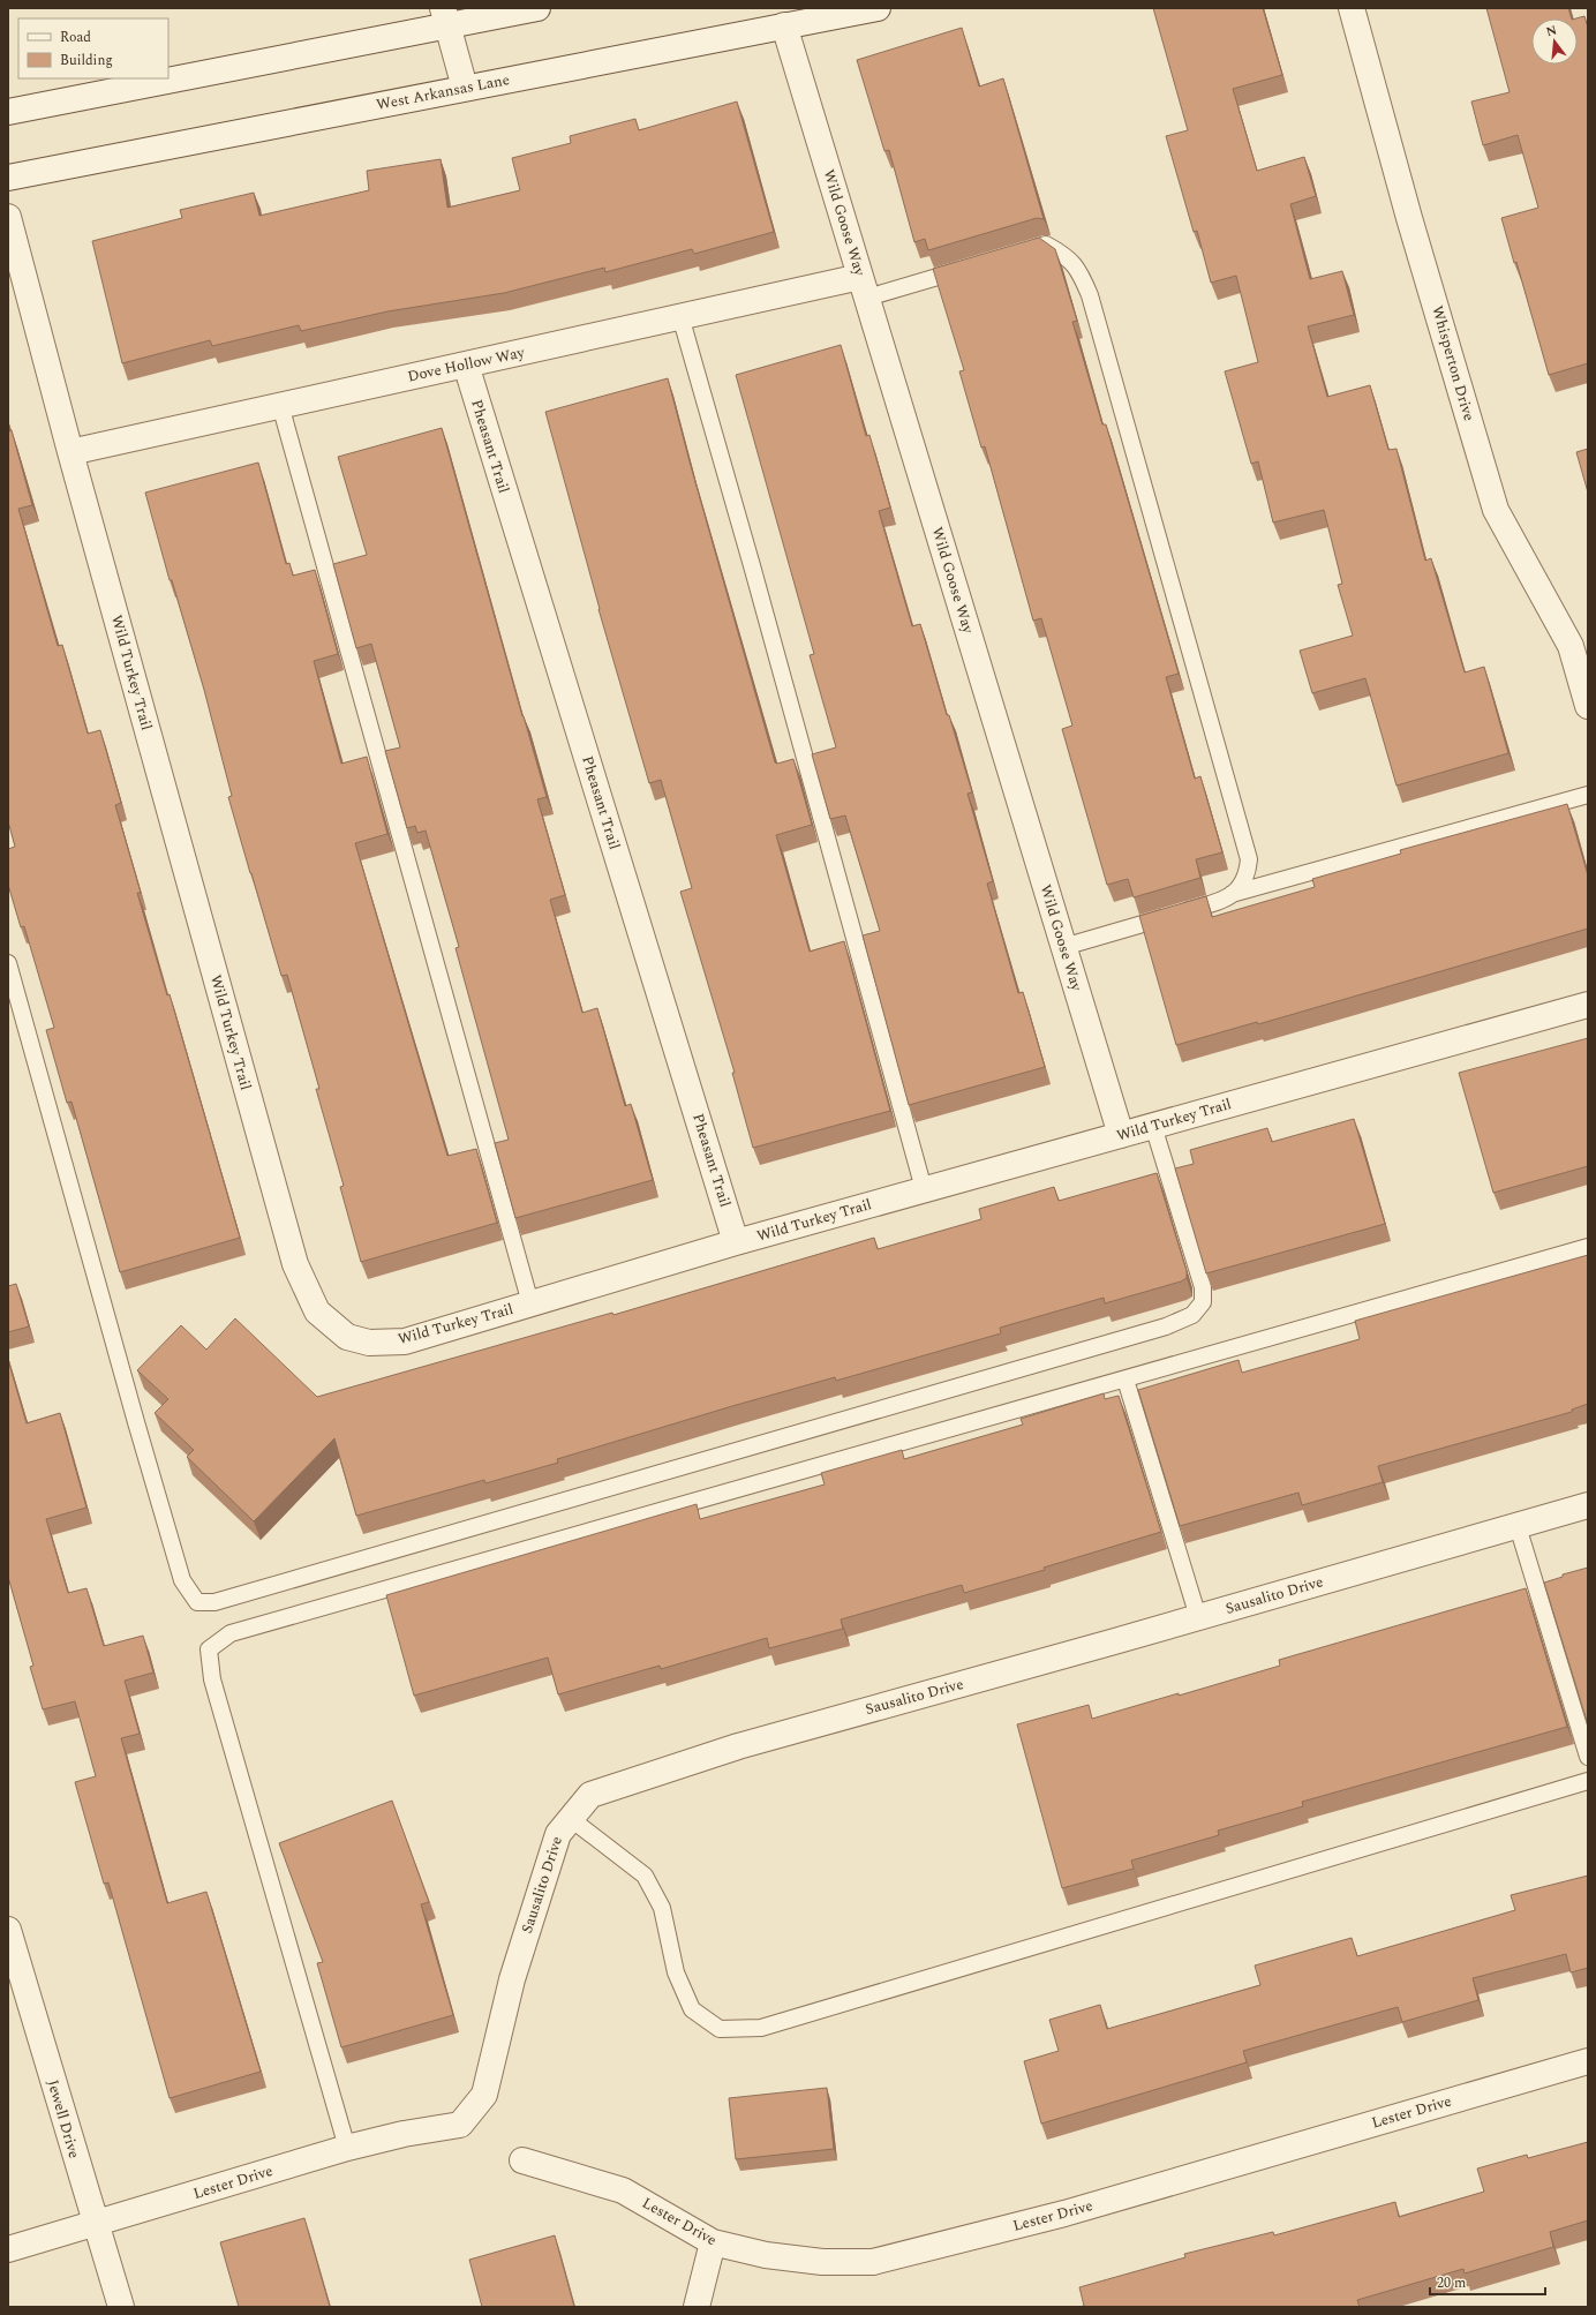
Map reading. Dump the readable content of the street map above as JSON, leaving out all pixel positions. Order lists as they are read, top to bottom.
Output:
{
  "streets": {
    "street": [
      "West Arkansas Lane",
      "Wild Goose Way",
      "Whisperton Drive",
      "Dove Hollow Way",
      "Pheasant Trail",
      "Wild Turkey Trail",
      "Sausalito Drive",
      "Lester Drive",
      "Jewell Drive"
    ]
  },
  "crossings": [
    ["West Arkansas Lane", "Wild Goose Way"],
    ["Wild Goose Way", "Dove Hollow Way"],
    ["Wild Goose Way", "Wild Turkey Trail"],
    ["Dove Hollow Way", "Pheasant Trail"],
    ["Dove Hollow Way", "Wild Turkey Trail"],
    ["Pheasant Trail", "Wild Turkey Trail"],
    ["Sausalito Drive", "Lester Drive"],
    ["Lester Drive", "Jewell Drive"]
  ],
  "legend": ["Road", "Building"],
  "scale_bar": "20 m",
  "north": "top"
}
